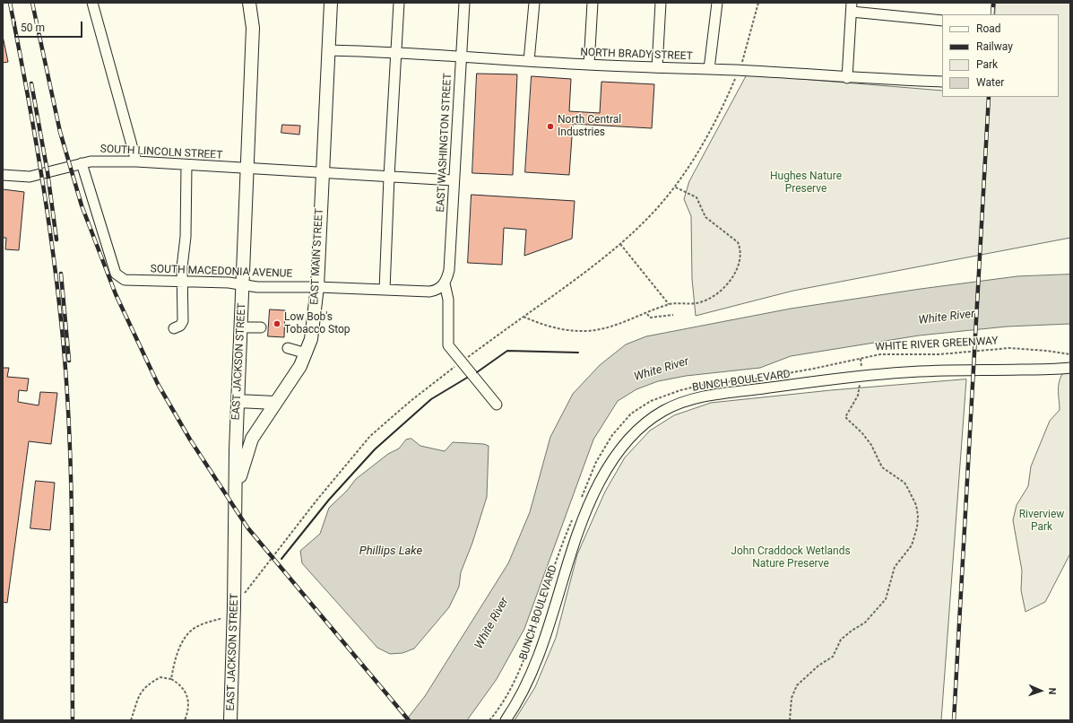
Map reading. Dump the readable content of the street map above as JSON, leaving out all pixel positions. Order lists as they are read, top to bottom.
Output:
{
  "streets": {
    "main road": ["EAST MAIN STREET", "EAST JACKSON STREET"],
    "street": [
      "NORTH BRADY STREET",
      "EAST WASHINGTON STREET",
      "SOUTH LINCOLN STREET",
      "SOUTH MACEDONIA AVENUE",
      "BUNCH BOULEVARD"
    ],
    "path": ["WHITE RIVER GREENWAY"]
  },
  "crossings": [
    ["NORTH BRADY STREET", "EAST WASHINGTON STREET"],
    ["NORTH BRADY STREET", "EAST MAIN STREET"],
    ["EAST WASHINGTON STREET", "SOUTH LINCOLN STREET"],
    ["EAST WASHINGTON STREET", "SOUTH MACEDONIA AVENUE"],
    ["SOUTH LINCOLN STREET", "EAST MAIN STREET"],
    ["SOUTH LINCOLN STREET", "SOUTH MACEDONIA AVENUE"],
    ["SOUTH LINCOLN STREET", "EAST JACKSON STREET"],
    ["EAST MAIN STREET", "SOUTH MACEDONIA AVENUE"],
    ["EAST MAIN STREET", "EAST JACKSON STREET"],
    ["SOUTH MACEDONIA AVENUE", "EAST JACKSON STREET"]
  ],
  "water": ["White River", "Phillips Lake"],
  "parks": ["Hughes Nature Preserve", "Riverview Park", "John Craddock Wetlands Nature Preserve"],
  "places": ["North Central Industries", "Low Bob's Tobacco Stop"],
  "legend": [
    "Road",
    "Railway",
    "Park",
    "Water"
  ],
  "scale_bar": "50 m",
  "north": "right"
}
